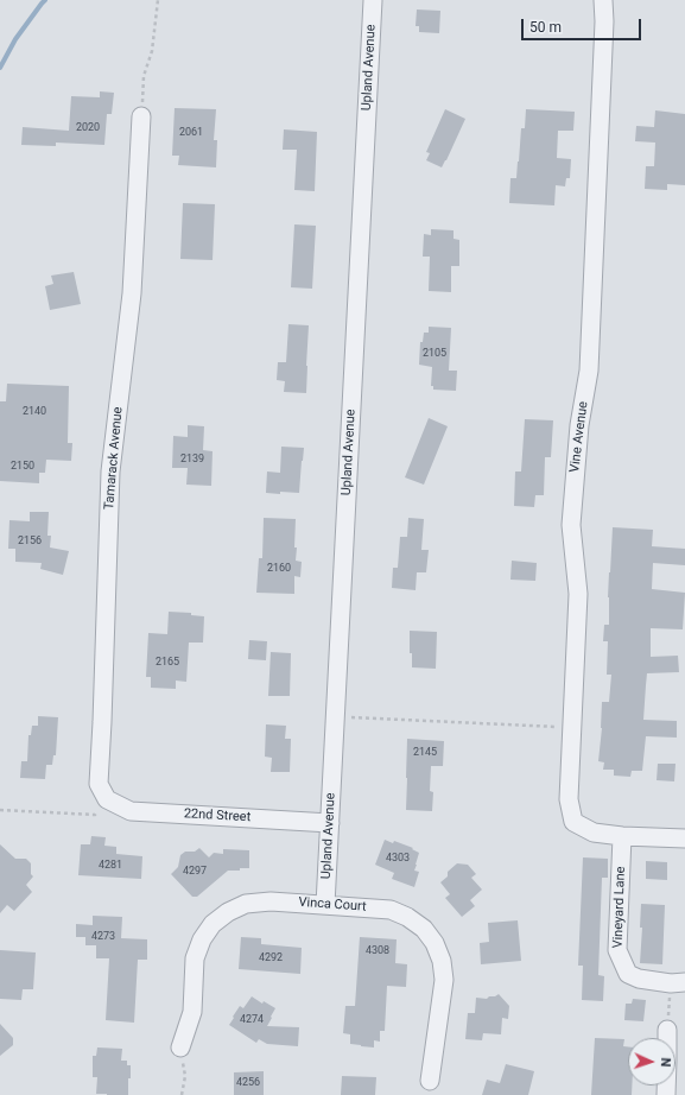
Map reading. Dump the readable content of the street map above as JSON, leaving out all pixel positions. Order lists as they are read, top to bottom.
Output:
{
  "streets": {
    "street": [
      "Upland Avenue",
      "Vine Avenue",
      "Tamarack Avenue",
      "22nd Street",
      "Vinca Court",
      "Vineyard Lane"
    ]
  },
  "crossings": [
    ["Upland Avenue", "22nd Street"],
    ["Upland Avenue", "Vinca Court"],
    ["Vine Avenue", "Vineyard Lane"],
    ["Tamarack Avenue", "22nd Street"]
  ],
  "house_numbers": [
    "2020",
    "2061",
    "2105",
    "2140",
    "2139",
    "2150",
    "2156",
    "2160",
    "2165",
    "2145",
    "4303",
    "4281",
    "4297",
    "4273",
    "4308",
    "4292",
    "4274",
    "4256"
  ],
  "scale_bar": "50 m",
  "north": "right"
}
